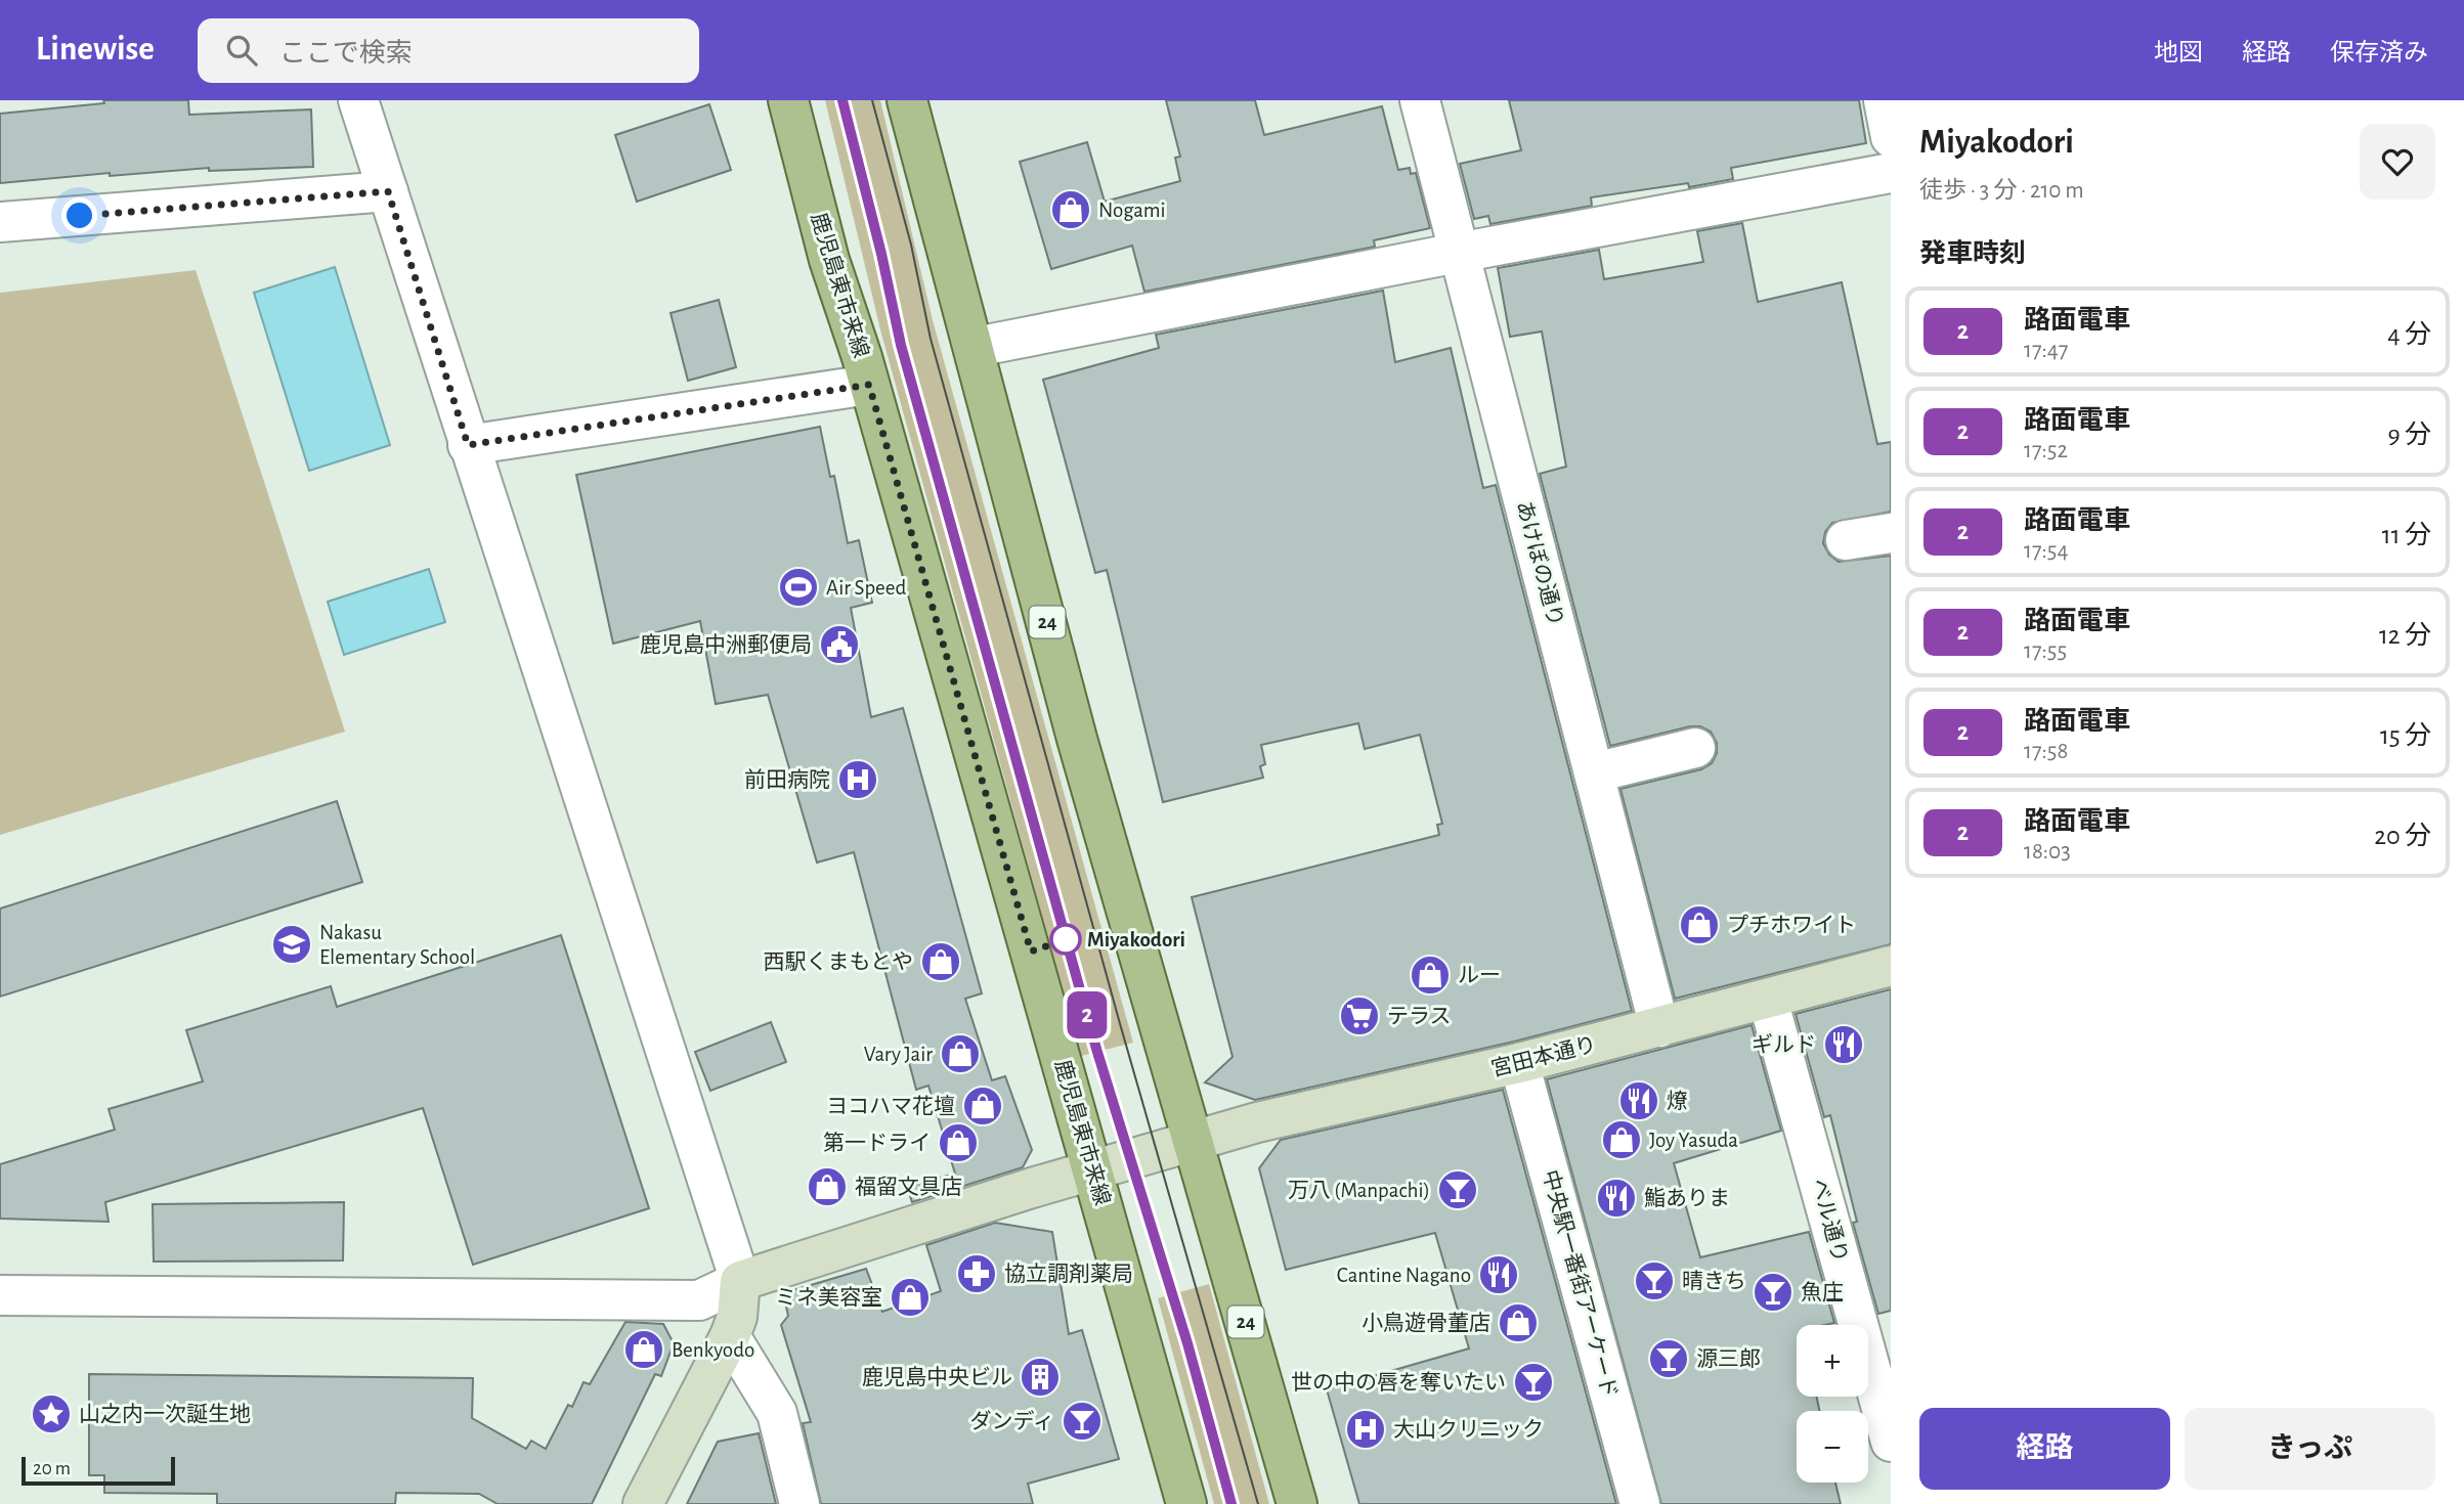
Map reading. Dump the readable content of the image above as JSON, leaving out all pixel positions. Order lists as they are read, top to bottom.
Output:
{
  "streets": {
    "main road": ["鹿児島東市来線", "24"],
    "street": [
      "あけぼの通り",
      "宮田本通り",
      "ベル通り",
      "中央駅一番街アーケード"
    ]
  },
  "crossings": [
    ["鹿児島東市来線", "宮田本通り"],
    ["あけぼの通り", "宮田本通り"],
    ["24", "宮田本通り"],
    ["宮田本通り", "ベル通り"],
    ["宮田本通り", "中央駅一番街アーケード"]
  ],
  "places": {
    "shop": [
      "Nogami",
      "プチホワイト",
      "西駅くまもとや",
      "ルー",
      "Vary Jair",
      "ヨコハマ花壇",
      "Joy Yasuda",
      "第一ドライ",
      "福留文具店",
      "ミネ美容室",
      "小鳥遊骨董店",
      "Benkyodo"
    ],
    "sports": ["Air Speed"],
    "public building": ["鹿児島中洲郵便局"],
    "hospital": ["前田病院", "大山クリニック"],
    "other": ["Miyakodori"],
    "school or university": ["Nakasu Elementary School"],
    "supermarket": ["テラス"],
    "restaurant": [
      "ギルド",
      "燎",
      "鮨ありま",
      "Cantine Nagano"
    ],
    "bar": [
      "万八 (Manpachi)",
      "晴きち",
      "魚庄",
      "源三郎",
      "世の中の唇を奪いたい",
      "ダンディ"
    ],
    "pharmacy": ["協立調剤薬局"],
    "building": ["鹿児島中央ビル"],
    "place": ["山之内一次誕生地"]
  },
  "lines": ["tram line 2"],
  "scale_bar": "20 m",
  "page": {
    "header": "Linewise",
    "search": "ここで検索",
    "nav": ["地図", "経路", "保存済み"],
    "on_map": "2",
    "heading": [
      ["Miyakodori", "徒歩 · 3 分 · 210 m"],
      "発車時刻"
    ],
    "list": [
      {
        "mark": "2",
        "name": "路面電車",
        "note": "17:47",
        "value": "4 分"
      },
      {
        "mark": "2",
        "name": "路面電車",
        "note": "17:52",
        "value": "9 分"
      },
      {
        "mark": "2",
        "name": "路面電車",
        "note": "17:54",
        "value": "11 分"
      },
      {
        "mark": "2",
        "name": "路面電車",
        "note": "17:55",
        "value": "12 分"
      },
      {
        "mark": "2",
        "name": "路面電車",
        "note": "17:58",
        "value": "15 分"
      },
      {
        "mark": "2",
        "name": "路面電車",
        "note": "18:03",
        "value": "20 分"
      }
    ],
    "map_buttons": ["+", "−"],
    "buttons": ["経路", "きっぷ"],
    "scale": "20 m"
  }
}
